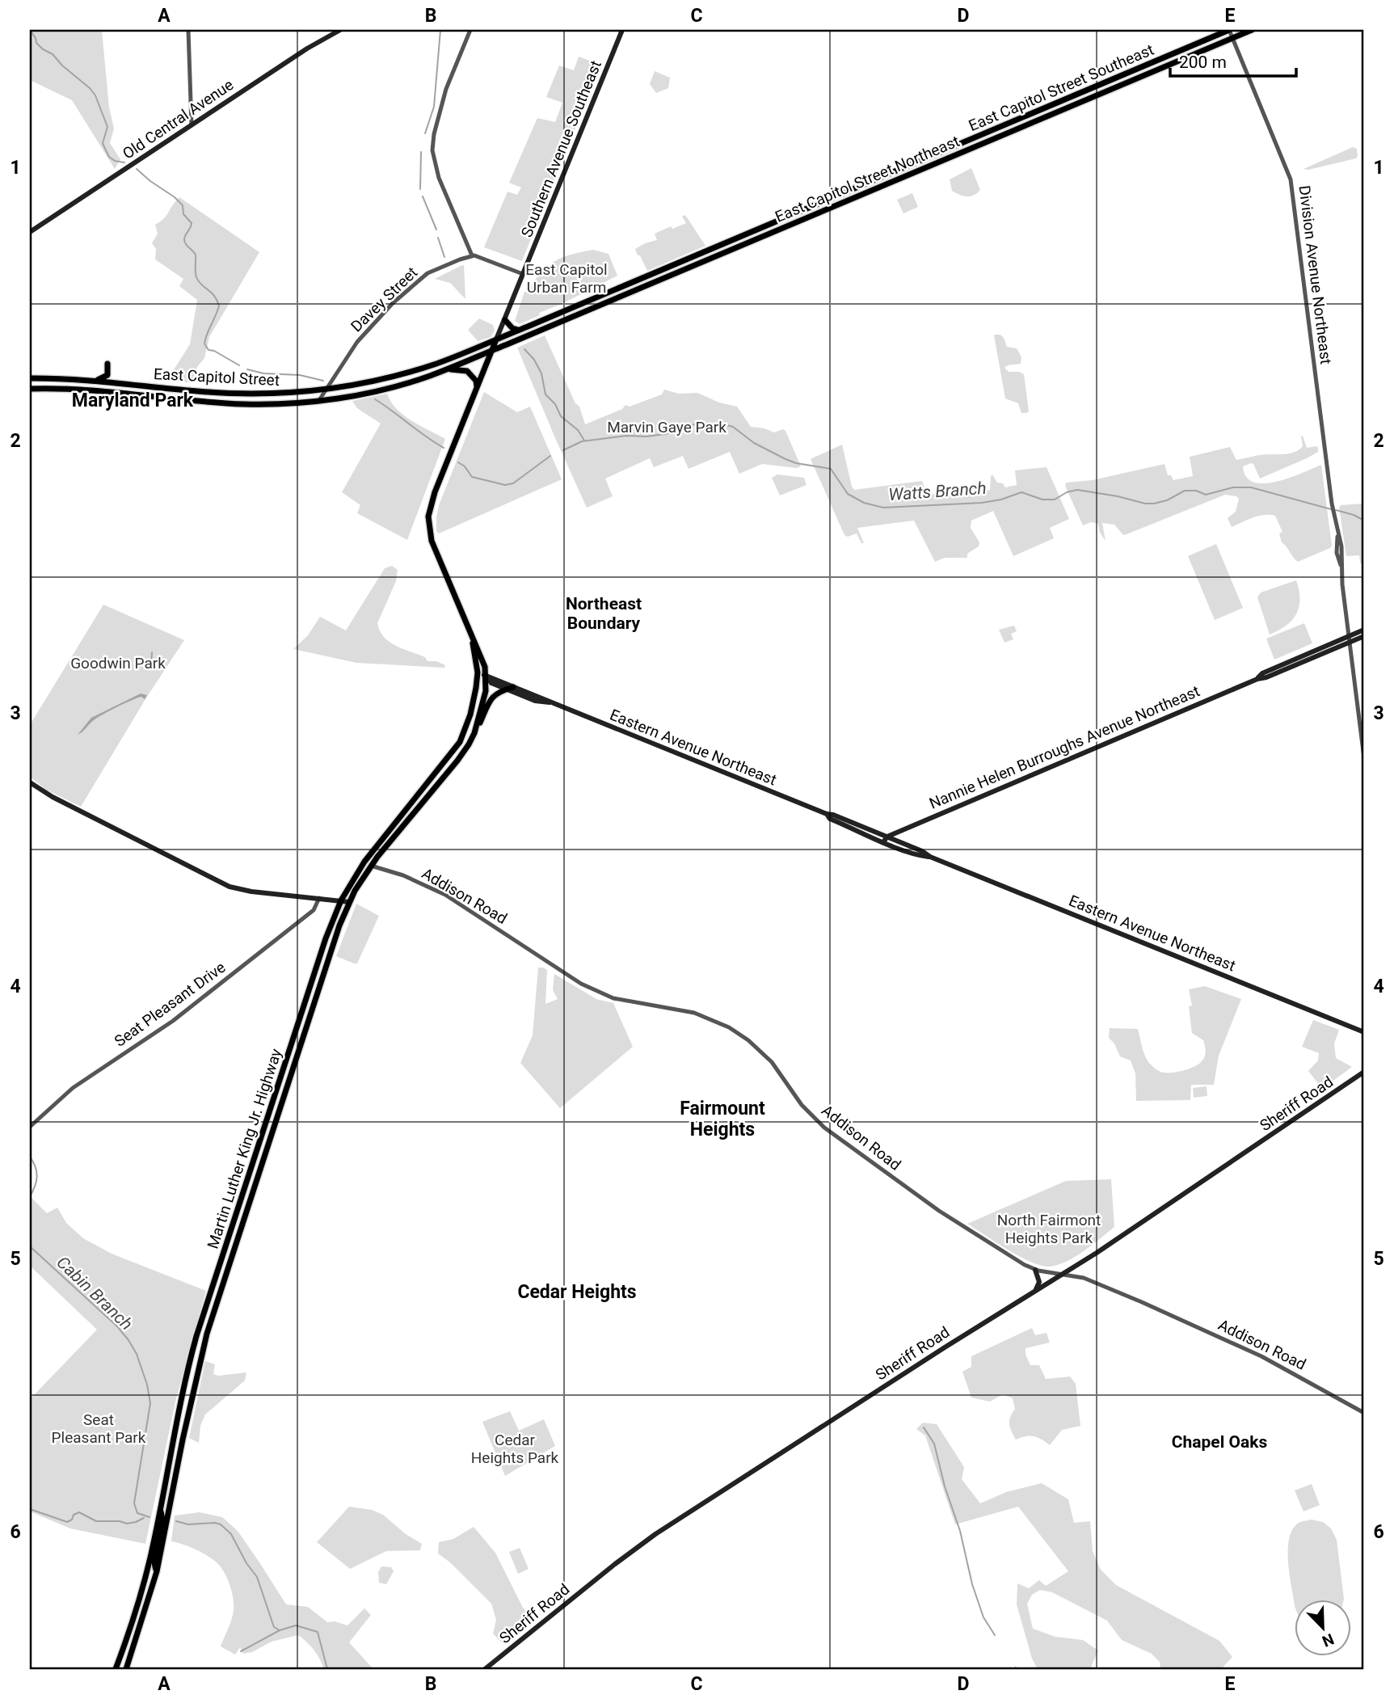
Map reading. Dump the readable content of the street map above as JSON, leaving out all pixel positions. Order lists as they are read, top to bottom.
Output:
{
  "streets": {
    "main road": [
      "East Capitol Street Southeast",
      "Old Central Avenue",
      "Southern Avenue Southeast",
      "East Capitol Street Northeast",
      "East Capitol Street",
      "Eastern Avenue Northeast",
      "Nannie Helen Burroughs Avenue Northeast",
      "Sheriff Road",
      "Martin Luther King Jr. Highway"
    ],
    "street": [
      "Division Avenue Northeast",
      "Davey Street",
      "Addison Road",
      "Seat Pleasant Drive"
    ]
  },
  "crossings": [
    ["East Capitol Street Southeast", "Southern Avenue Southeast"],
    ["East Capitol Street Southeast", "Division Avenue Northeast"],
    ["East Capitol Street Southeast", "East Capitol Street"],
    ["Southern Avenue Southeast", "East Capitol Street"],
    ["East Capitol Street Northeast", "Division Avenue Northeast"],
    ["East Capitol Street Northeast", "East Capitol Street"],
    ["Division Avenue Northeast", "Nannie Helen Burroughs Avenue Northeast"],
    ["Davey Street", "East Capitol Street"],
    ["Eastern Avenue Northeast", "Nannie Helen Burroughs Avenue Northeast"],
    ["Eastern Avenue Northeast", "Martin Luther King Jr. Highway"],
    ["Addison Road", "Sheriff Road"],
    ["Addison Road", "Martin Luther King Jr. Highway"]
  ],
  "districts": [
    "Maryland Park",
    "Northeast Boundary",
    "Fairmount Heights",
    "Cedar Heights",
    "Chapel Oaks"
  ],
  "water": ["Watts Branch", "Cabin Branch"],
  "parks": [
    "East Capitol Urban Farm",
    "Marvin Gaye Park",
    "Goodwin Park",
    "North Fairmont Heights Park",
    "Seat Pleasant Park",
    "Cedar Heights Park"
  ],
  "scale_bar": "200 m",
  "north": "bottom right",
  "grid": {
    "columns": [
      "A",
      "B",
      "C",
      "D",
      "E"
    ],
    "rows": [
      "1",
      "2",
      "3",
      "4",
      "5",
      "6"
    ]
  }
}
